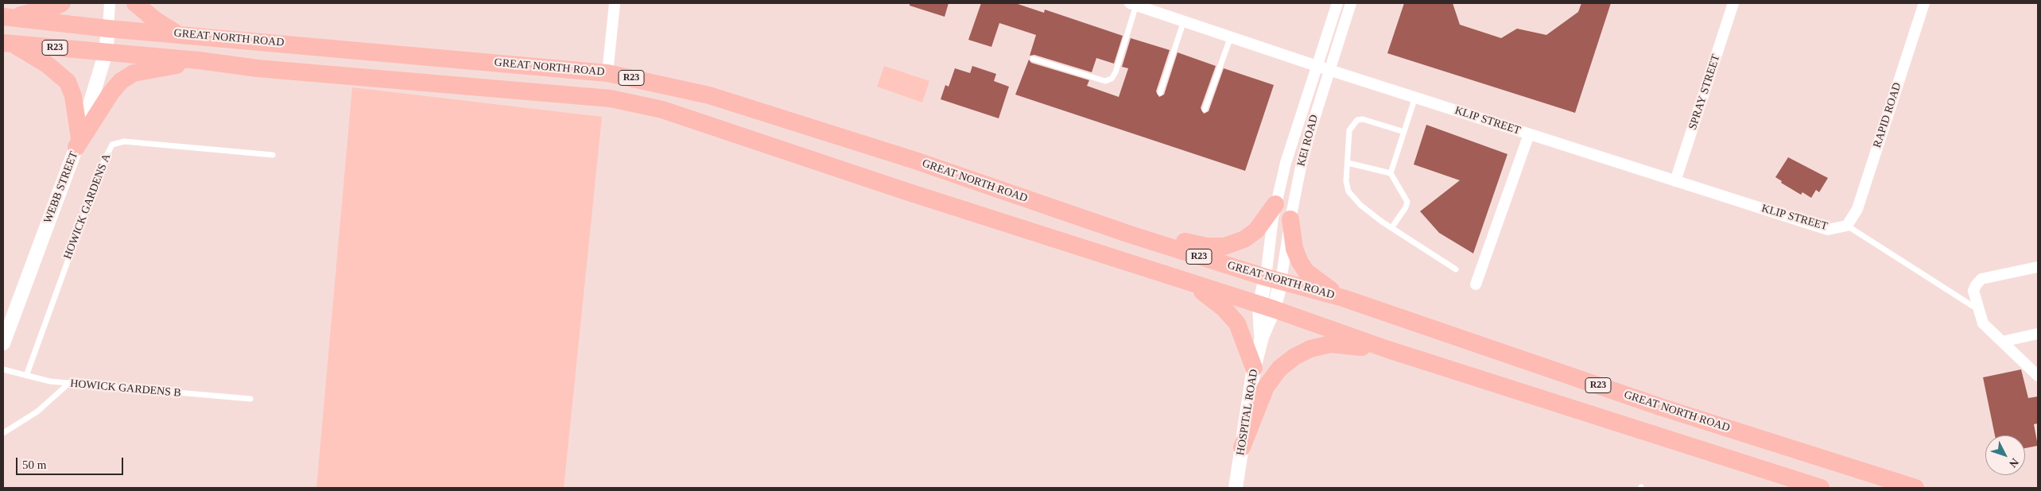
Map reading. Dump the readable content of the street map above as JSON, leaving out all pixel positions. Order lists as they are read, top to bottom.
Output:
{
  "streets": {
    "main road": ["GREAT NORTH ROAD", "R23"],
    "street": [
      "SPRAY STREET",
      "RAPID ROAD",
      "KLIP STREET",
      "KEI ROAD",
      "WEBB STREET",
      "HOSPITAL ROAD"
    ],
    "lane": ["HOWICK GARDENS A", "HOWICK GARDENS B"]
  },
  "crossings": [
    ["GREAT NORTH ROAD", "KEI ROAD"],
    ["GREAT NORTH ROAD", "WEBB STREET"],
    ["GREAT NORTH ROAD", "HOSPITAL ROAD"],
    ["R23", "WEBB STREET"],
    ["R23", "HOSPITAL ROAD"],
    ["SPRAY STREET", "KLIP STREET"],
    ["RAPID ROAD", "KLIP STREET"],
    ["KLIP STREET", "KEI ROAD"],
    ["KEI ROAD", "HOSPITAL ROAD"],
    ["HOWICK GARDENS A", "HOWICK GARDENS B"]
  ],
  "scale_bar": "50 m",
  "north": "bottom right"
}
